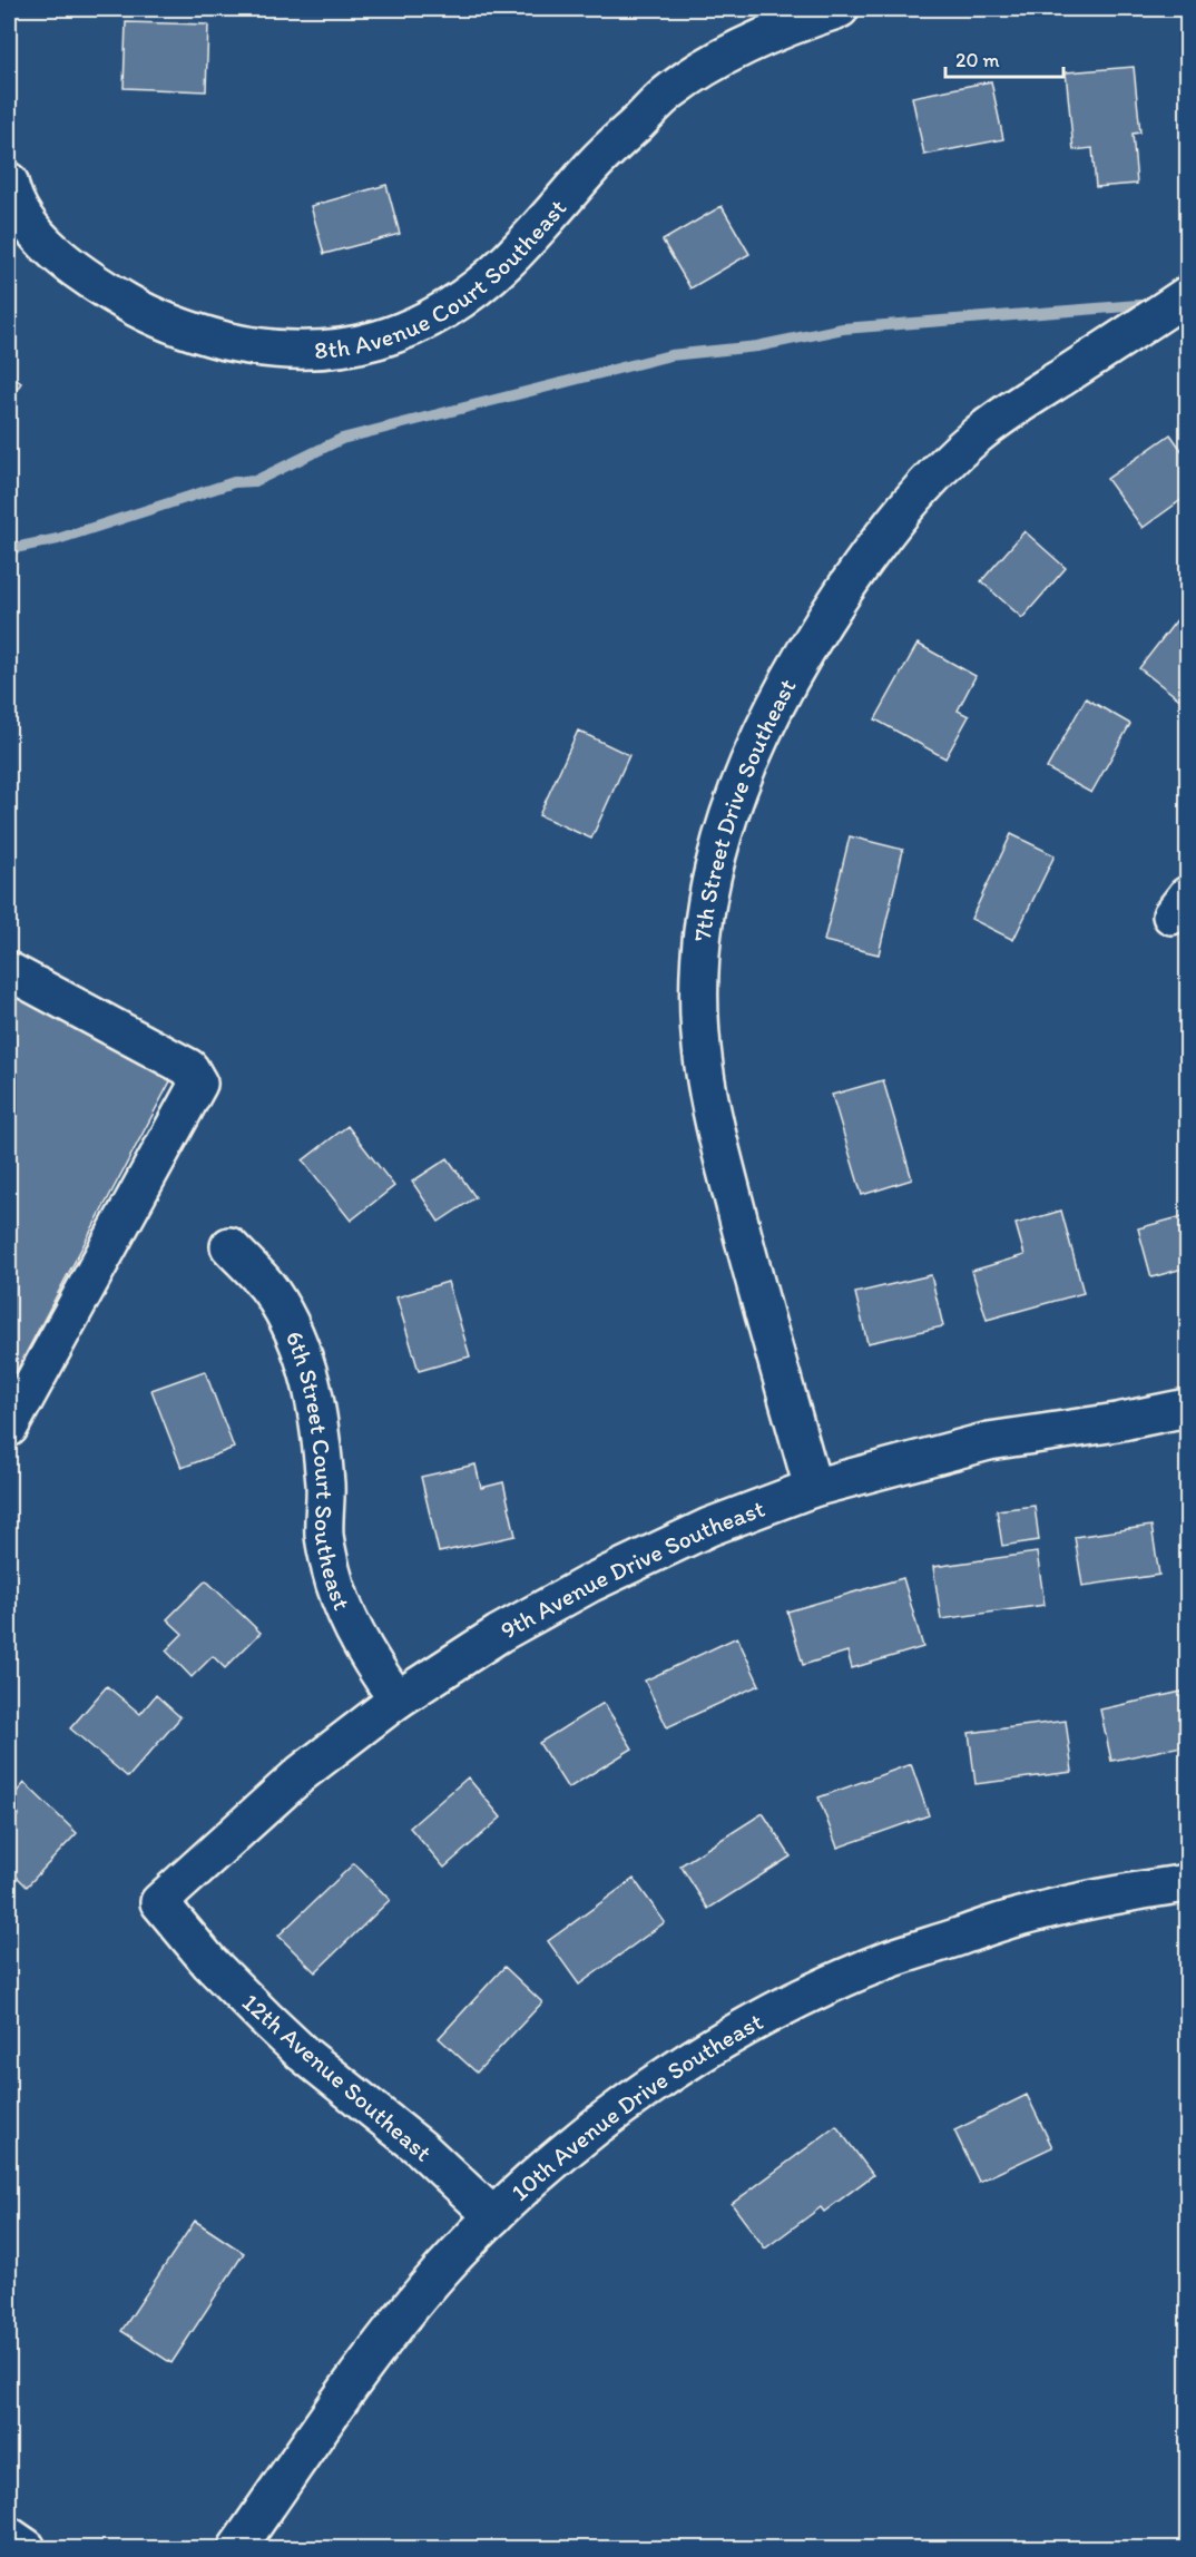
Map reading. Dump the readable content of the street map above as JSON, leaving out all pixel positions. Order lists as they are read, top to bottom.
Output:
{
  "streets": {
    "street": [
      "8th Avenue Court Southeast",
      "7th Street Drive Southeast",
      "6th Street Court Southeast",
      "9th Avenue Drive Southeast",
      "12th Avenue Southeast",
      "10th Avenue Drive Southeast"
    ]
  },
  "crossings": [
    ["7th Street Drive Southeast", "9th Avenue Drive Southeast"],
    ["6th Street Court Southeast", "9th Avenue Drive Southeast"],
    ["9th Avenue Drive Southeast", "12th Avenue Southeast"],
    ["12th Avenue Southeast", "10th Avenue Drive Southeast"]
  ],
  "scale_bar": "20 m"
}
